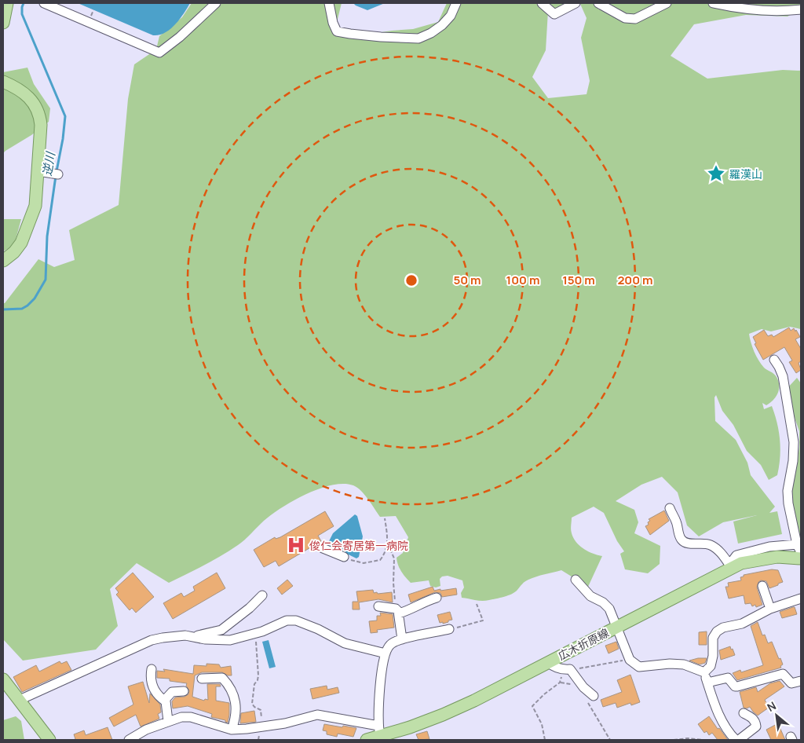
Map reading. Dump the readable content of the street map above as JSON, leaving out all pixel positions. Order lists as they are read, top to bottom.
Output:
{
  "streets": {
    "main road": ["広木折原線"]
  },
  "water": ["逆川"],
  "places": {
    "place": ["羅漢山"],
    "hospital": ["俊仁会寄居第一病院"]
  },
  "north": "top left",
  "rings": [
    "50 m",
    "100 m",
    "150 m",
    "200 m"
  ]
}
